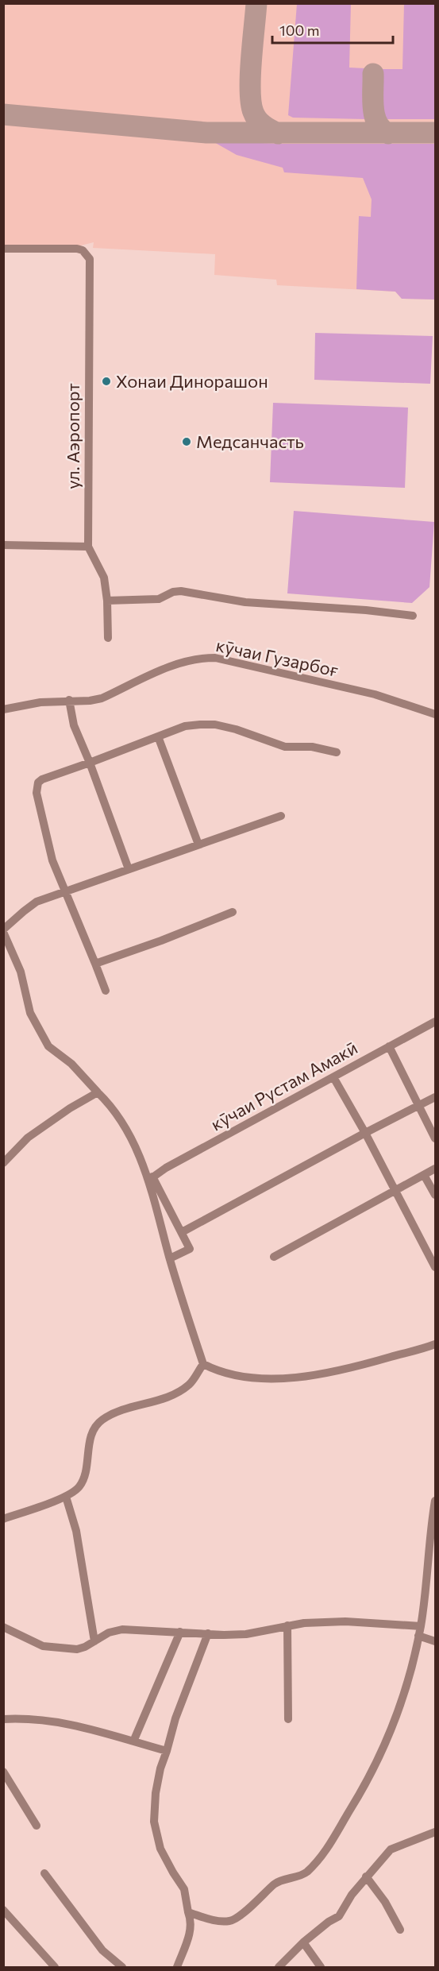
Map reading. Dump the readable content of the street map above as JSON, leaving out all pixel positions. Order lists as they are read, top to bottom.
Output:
{
  "streets": {
    "street": ["ул. Аэропорт", "кӯчаи Гузарбоғ", "кӯчаи Рустам Амакӣ"]
  },
  "places": ["Хонаи Динорашон", "Медсанчасть"],
  "scale_bar": "100 m"
}
